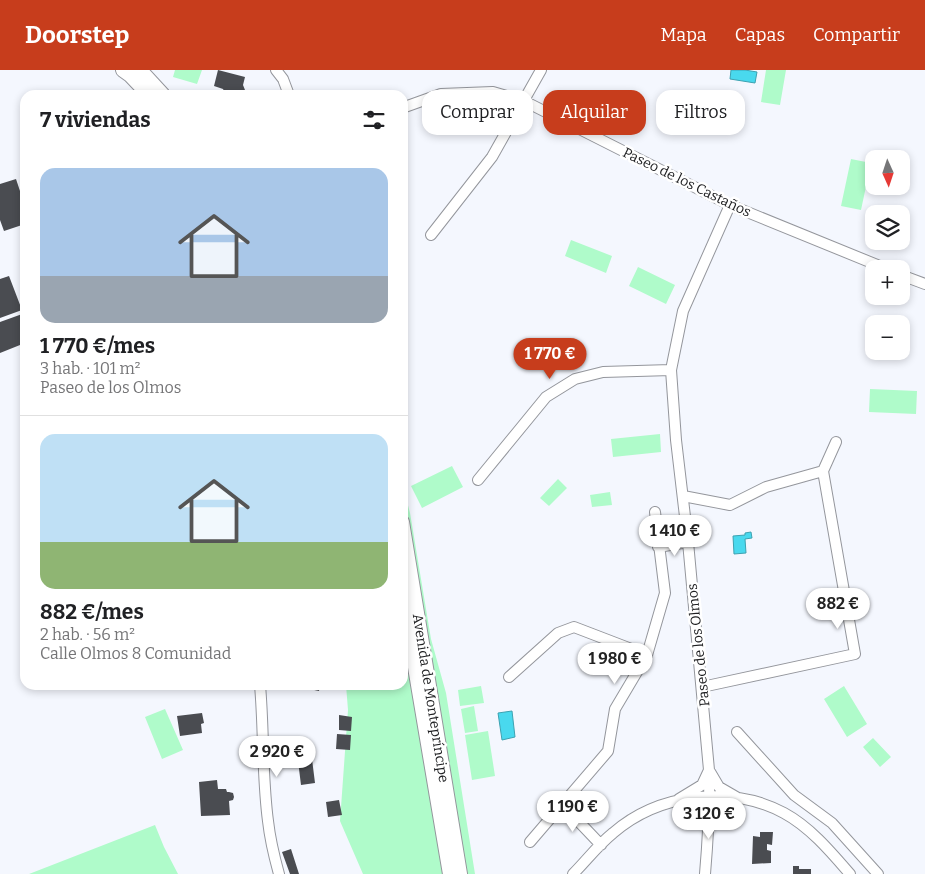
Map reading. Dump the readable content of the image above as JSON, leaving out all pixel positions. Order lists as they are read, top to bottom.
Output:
{
  "streets": {
    "street": ["Paseo de los Castaños", "Paseo de los Olmos", "Avenida de Montepríncipe"]
  },
  "crossings": [
    ["Paseo de los Castaños", "Paseo de los Olmos"]
  ],
  "north": "bottom",
  "page": {
    "header": "Doorstep",
    "nav": ["Mapa", "Capas", "Compartir"],
    "chip": ["Comprar", "Alquilar", "Filtros"],
    "heading": "7 viviendas",
    "map_buttons": ["+", "−"],
    "list": [
      {
        "name": "1 770 €/mes",
        "note": "3 hab. · 101 m² · Paseo de los Olmos"
      },
      {
        "name": "882 €/mes",
        "note": "2 hab. · 56 m² · Calle Olmos 8 Comunidad"
      }
    ],
    "price": [
      "1 770 €",
      "1 410 €",
      "882 €",
      "1 980 €",
      "2 920 €",
      "1 190 €",
      "3 120 €"
    ]
  }
}
